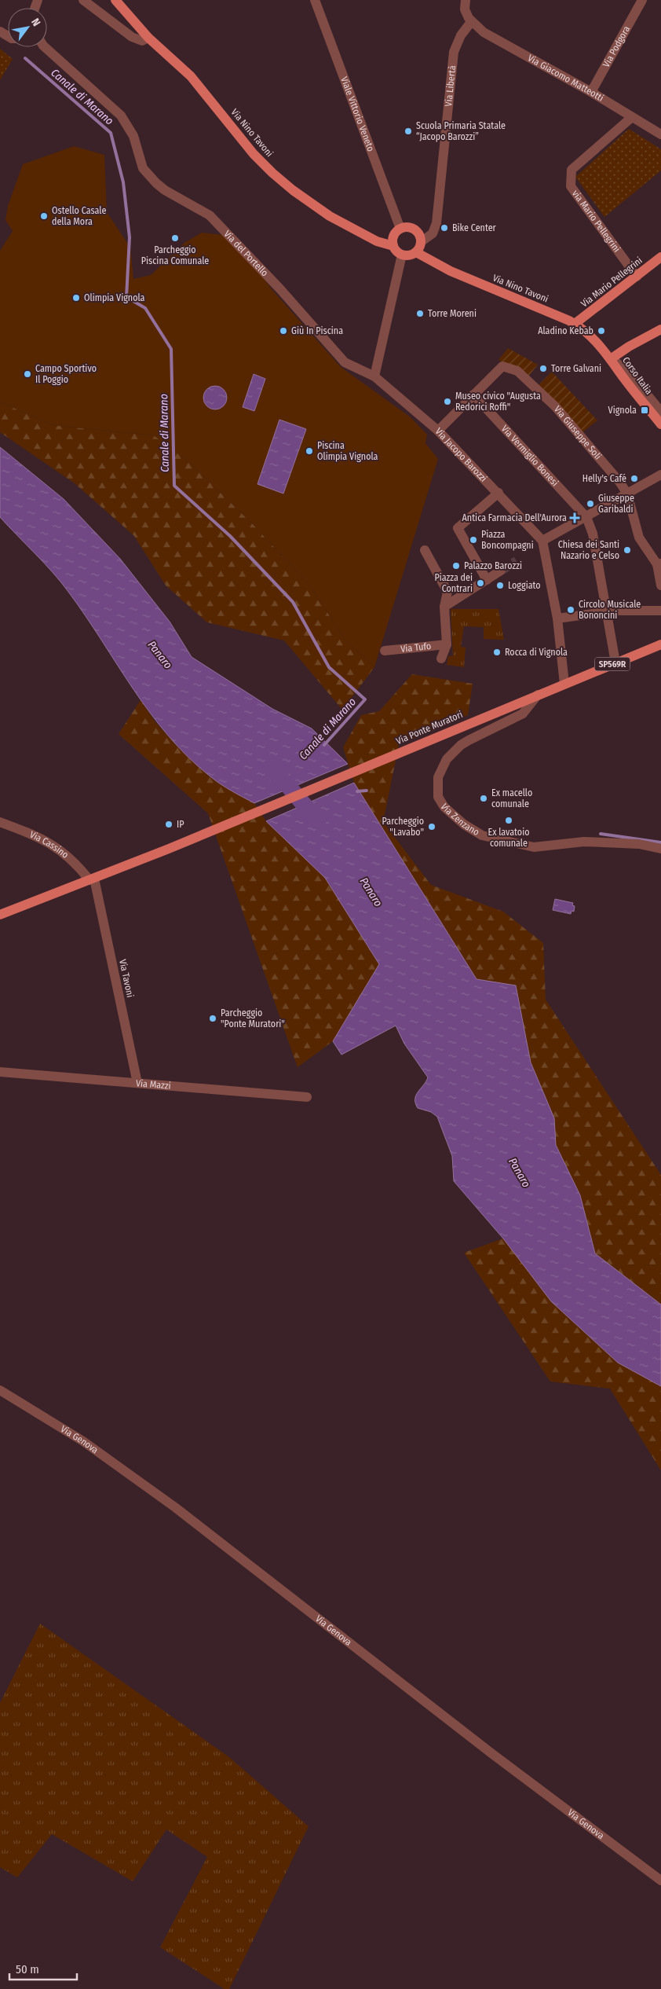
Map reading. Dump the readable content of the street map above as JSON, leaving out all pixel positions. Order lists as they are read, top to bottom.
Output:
{
  "streets": {
    "main road": [
      "Via Nino Tavoni",
      "Via Mario Pellegrini",
      "Corso Italia",
      "SP569R",
      "Via Ponte Muratori"
    ],
    "street": [
      "Via Podgora",
      "Via Giacomo Matteotti",
      "Via Libertà",
      "Viale Vittorio Veneto",
      "via Mario Pellegrini",
      "Via del Portello",
      "Via Giuseppe Soli",
      "Via Jacopo Barozzi",
      "Via Vermiglio Bonesi",
      "Via Tufo",
      "Via Zenzano",
      "Via Cassino",
      "Via Tavoni",
      "Via Mazzi",
      "Via Genova"
    ]
  },
  "crossings": [
    ["Via Podgora", "Via Giacomo Matteotti"],
    ["Via Giacomo Matteotti", "Via Libertà"],
    ["Via Giacomo Matteotti", "via Mario Pellegrini"],
    ["Via Libertà", "Viale Vittorio Veneto"],
    ["Via Libertà", "Via Nino Tavoni"],
    ["Viale Vittorio Veneto", "Via Nino Tavoni"],
    ["Via Nino Tavoni", "Via Mario Pellegrini"],
    ["Via Nino Tavoni", "Corso Italia"],
    ["via Mario Pellegrini", "Via Mario Pellegrini"],
    ["Via del Portello", "Via Jacopo Barozzi"],
    ["Via Mario Pellegrini", "Corso Italia"],
    ["Via Giuseppe Soli", "Via Vermiglio Bonesi"],
    ["Via Ponte Muratori", "Via Zenzano"],
    ["Via Ponte Muratori", "Via Cassino"],
    ["Via Ponte Muratori", "Via Tavoni"],
    ["Via Cassino", "Via Tavoni"],
    ["Via Tavoni", "Via Mazzi"]
  ],
  "water": ["Canale di Marano", "Panaro"],
  "places": {
    "other": [
      "Scuola Primaria Statale “Jacopo Barozzi”",
      "Ostello Casale della Mora",
      "Bike Center",
      "Parcheggio Piscina Comunale",
      "Olimpia Vignola",
      "Torre Moreni",
      "Giù In Piscina",
      "Aladino Kebab",
      "Torre Galvani",
      "Campo Sportivo Il Poggio",
      "Museo civico \"Augusta Redorici Roffi\"",
      "Piscina Olimpia Vignola",
      "Helly's Café",
      "Giuseppe Garibaldi",
      "Piazza Boncompagni",
      "Chiesa dei Santi Nazario e Celso",
      "Palazzo Barozzi",
      "Piazza dei Contrari",
      "Loggiato",
      "Circolo Musicale Bononcini",
      "Rocca di Vignola",
      "Ex macello comunale",
      "Ex lavatoio comunale",
      "IP",
      "Parcheggio \"Lavabo\"",
      "Parcheggio \"Ponte Muratori\""
    ],
    "transit": ["Vignola"],
    "health": ["Antica Farmacia Dell'Aurora"]
  },
  "scale_bar": "50 m",
  "north": "top right"
}
